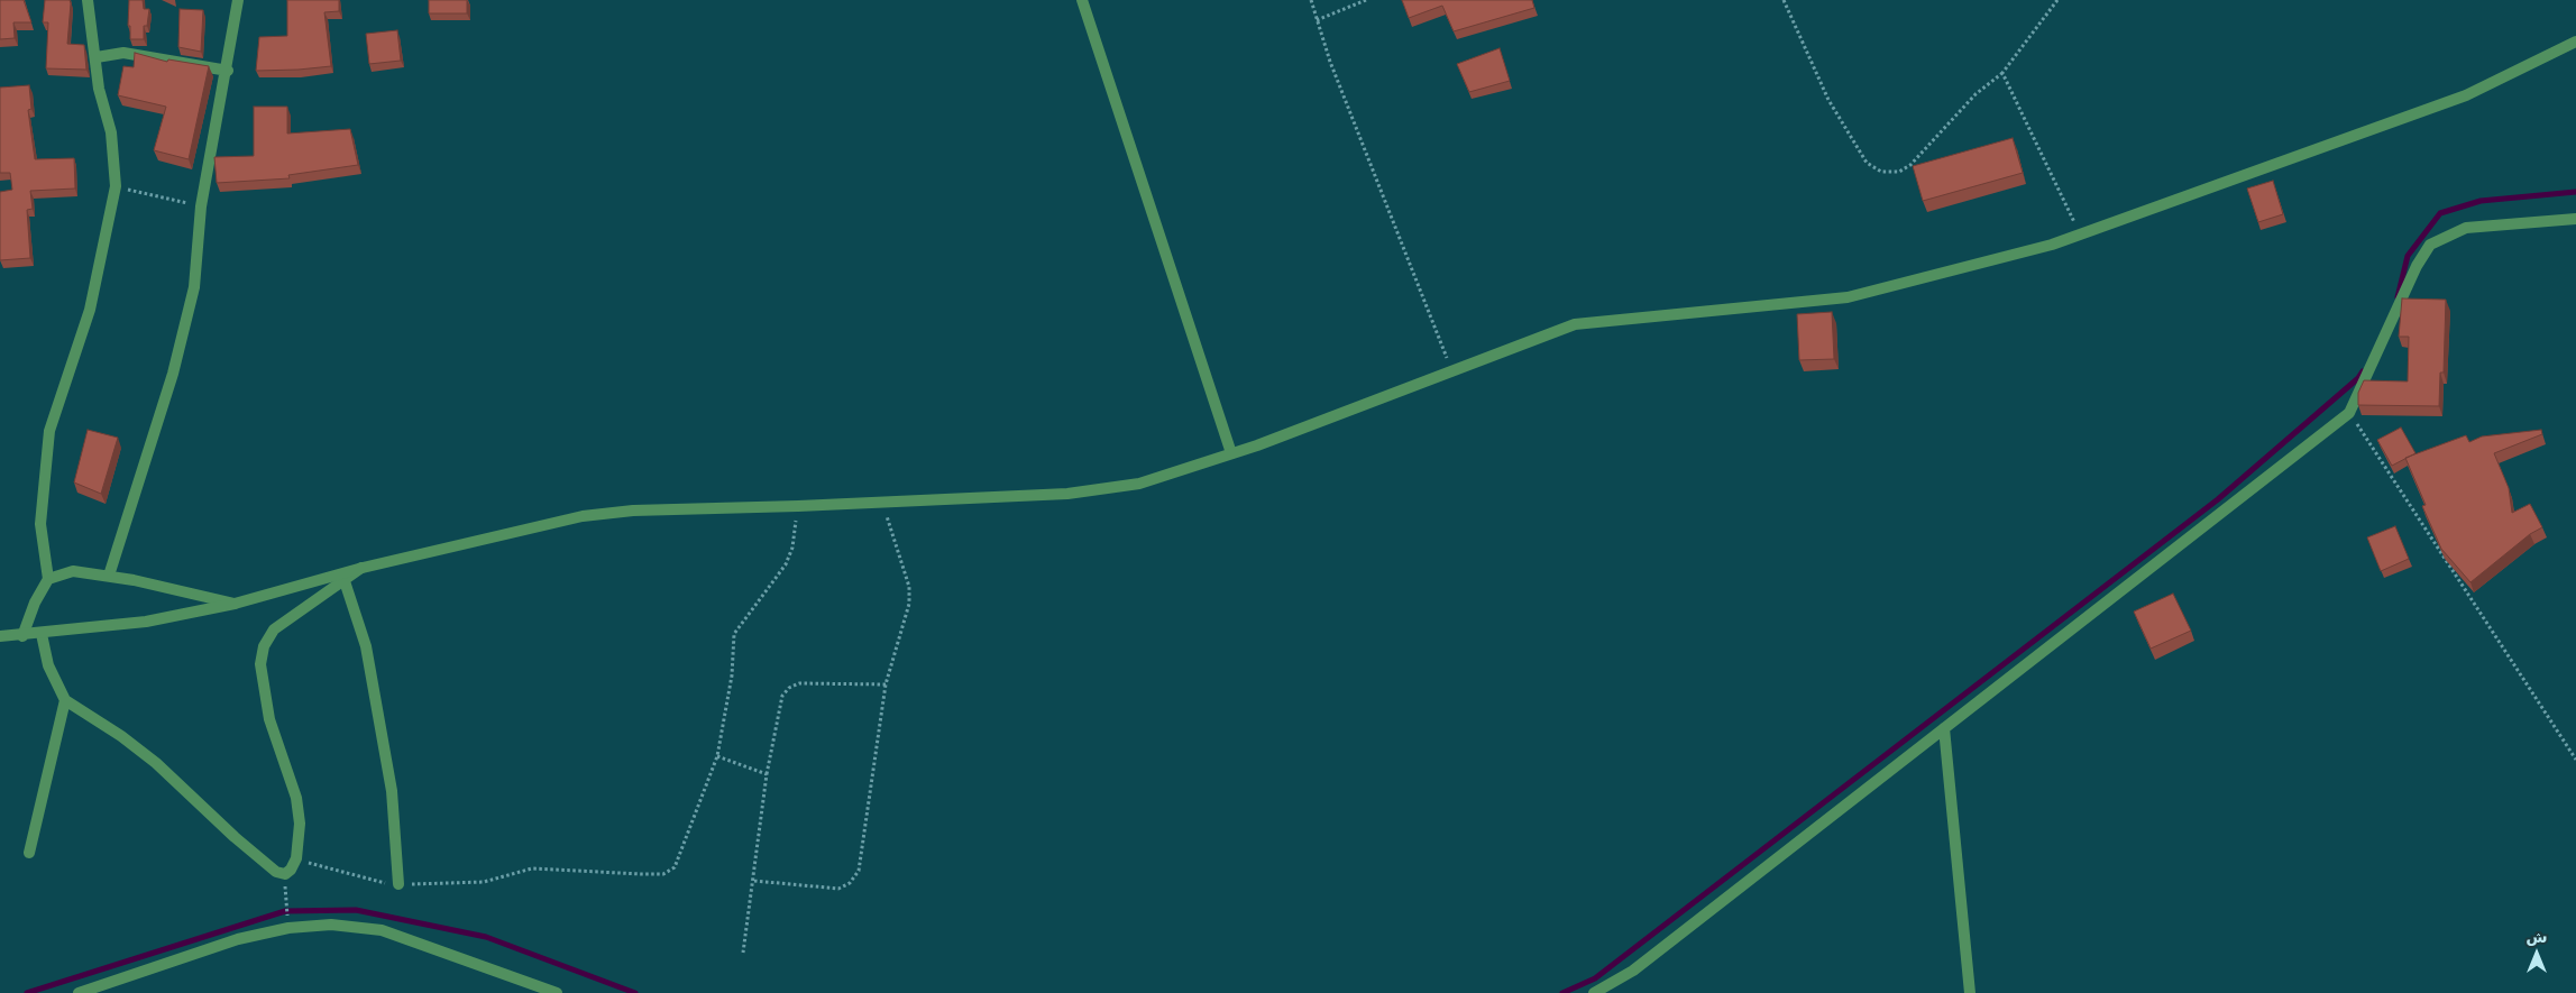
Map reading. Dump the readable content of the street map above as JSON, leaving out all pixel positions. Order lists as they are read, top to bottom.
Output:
{
  "north": "top"
}
